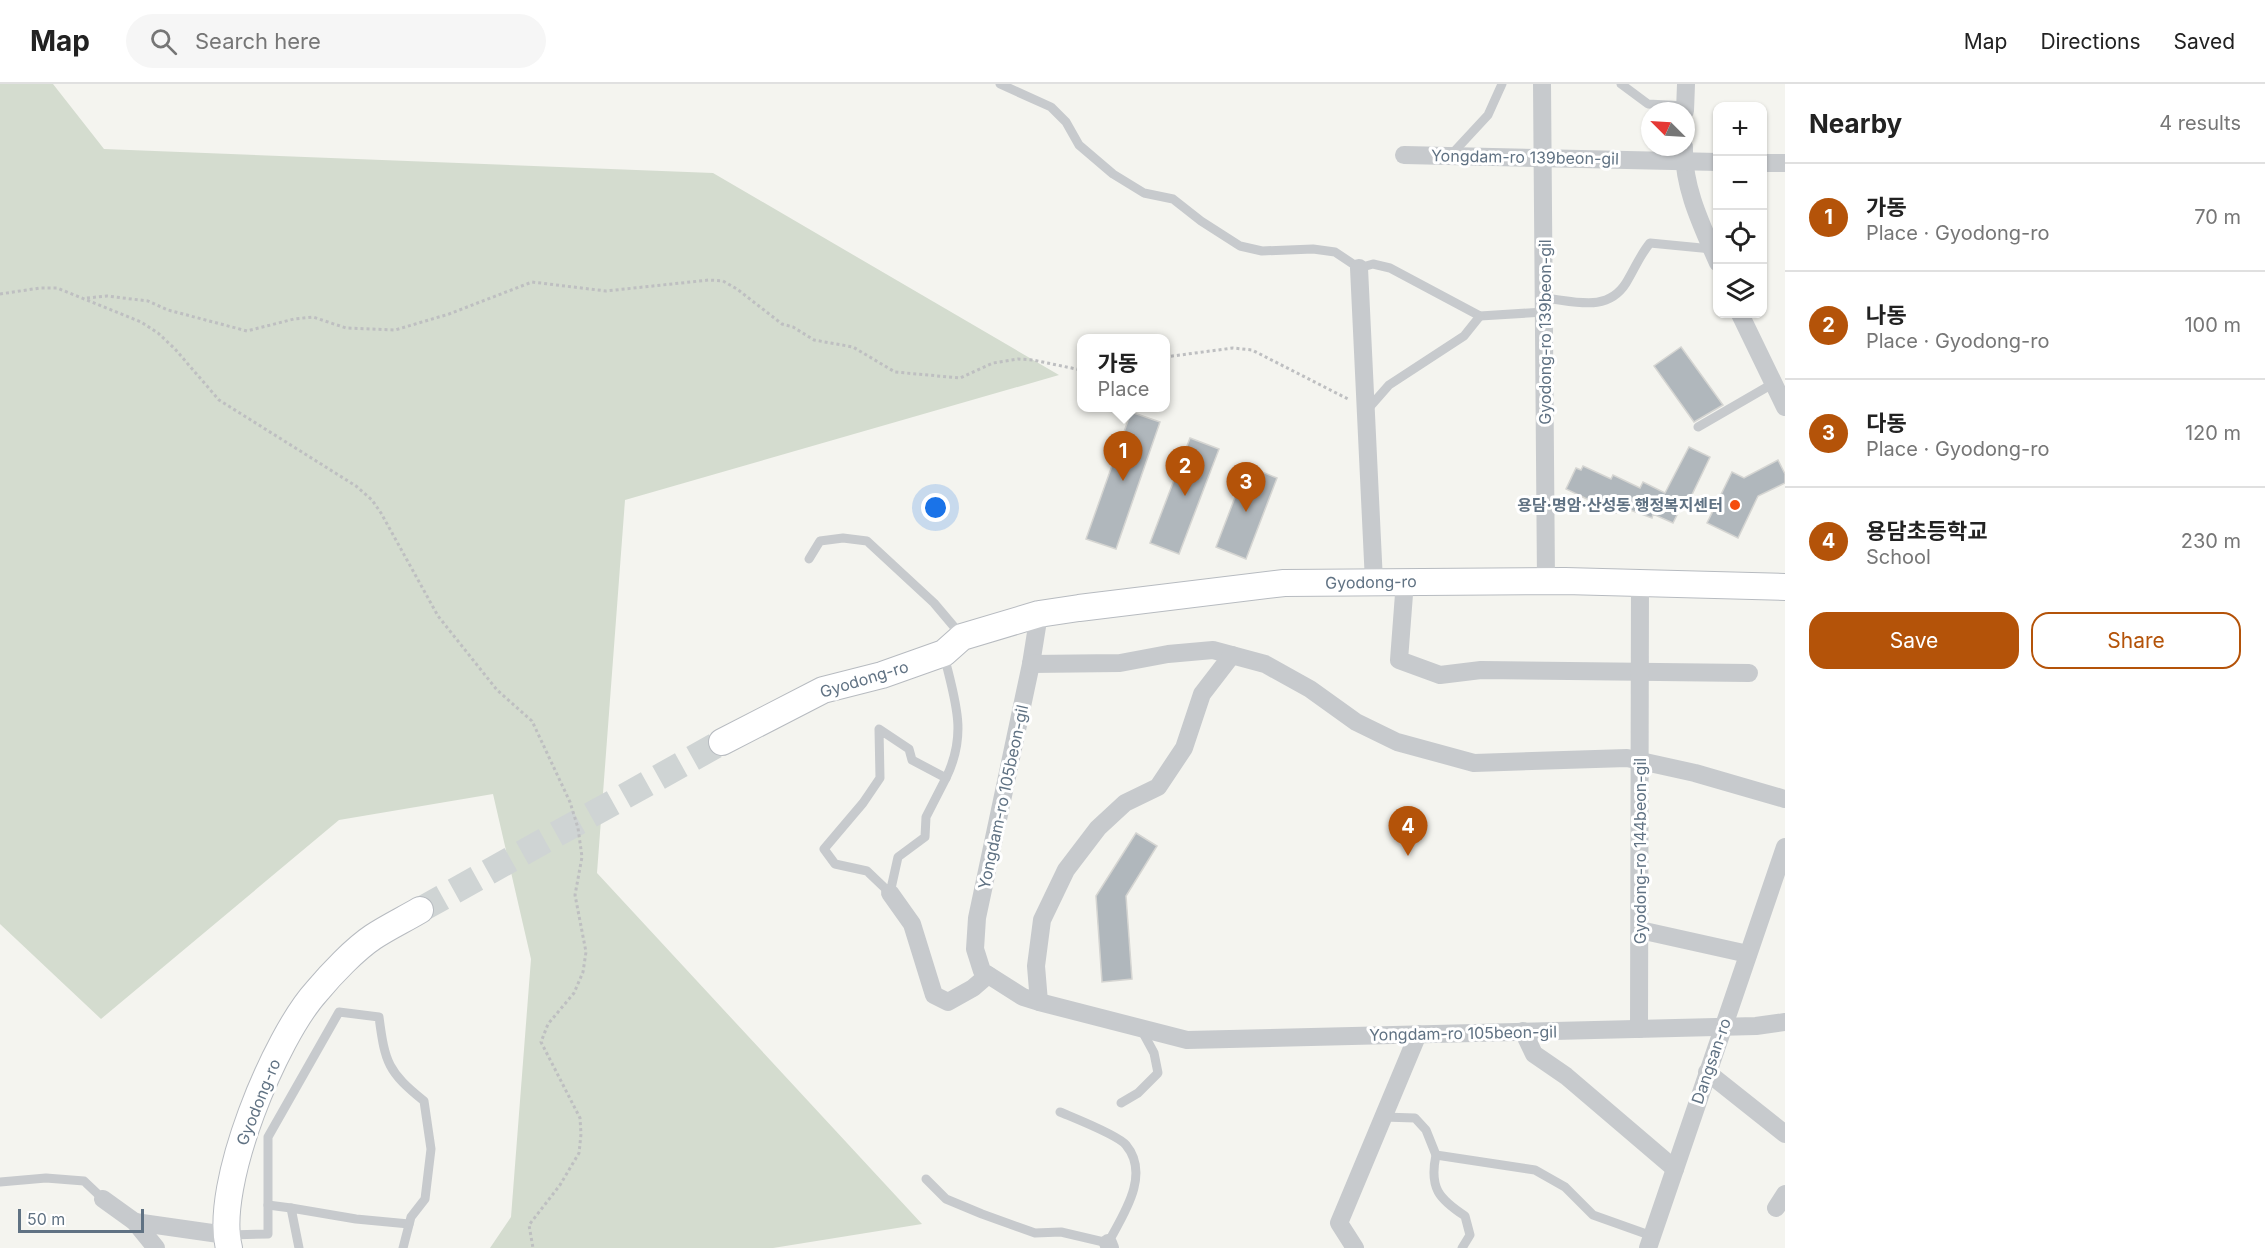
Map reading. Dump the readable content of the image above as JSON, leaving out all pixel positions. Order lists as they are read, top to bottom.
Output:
{
  "streets": {
    "street": [
      "Yongdam-ro 139beon-gil",
      "Gyodong-ro 139beon-gil",
      "Gyodong-ro",
      "Yongdam-ro 105beon-gil",
      "Gyodong-ro 144beon-gil",
      "Dangsan-ro"
    ]
  },
  "crossings": [
    ["Yongdam-ro 139beon-gil", "Gyodong-ro 139beon-gil"],
    ["Gyodong-ro 139beon-gil", "Gyodong-ro"],
    ["Gyodong-ro", "Yongdam-ro 105beon-gil"],
    ["Gyodong-ro", "Gyodong-ro 144beon-gil"],
    ["Yongdam-ro 105beon-gil", "Gyodong-ro 144beon-gil"],
    ["Yongdam-ro 105beon-gil", "Dangsan-ro"]
  ],
  "places": ["용담·명암·산성동 행정복지센터"],
  "scale_bar": "50 m",
  "north": "top left",
  "page": {
    "header": "Map",
    "search": "Search here",
    "nav": ["Map", "Directions", "Saved"],
    "heading": ["Nearby", "4 results"],
    "map_buttons": ["+", "−"],
    "list": [
      {
        "mark": "1",
        "name": "가동",
        "note": "Place · Gyodong-ro",
        "value": "70 m"
      },
      {
        "mark": "2",
        "name": "나동",
        "note": "Place · Gyodong-ro",
        "value": "100 m"
      },
      {
        "mark": "3",
        "name": "다동",
        "note": "Place · Gyodong-ro",
        "value": "120 m"
      },
      {
        "mark": "4",
        "name": "용담초등학교",
        "note": "School",
        "value": "230 m"
      }
    ],
    "popup": ["가동", "Place"],
    "pins": [
      "1",
      "2",
      "3",
      "4"
    ],
    "buttons": ["Save", "Share"],
    "scale": "50 m"
  }
}
